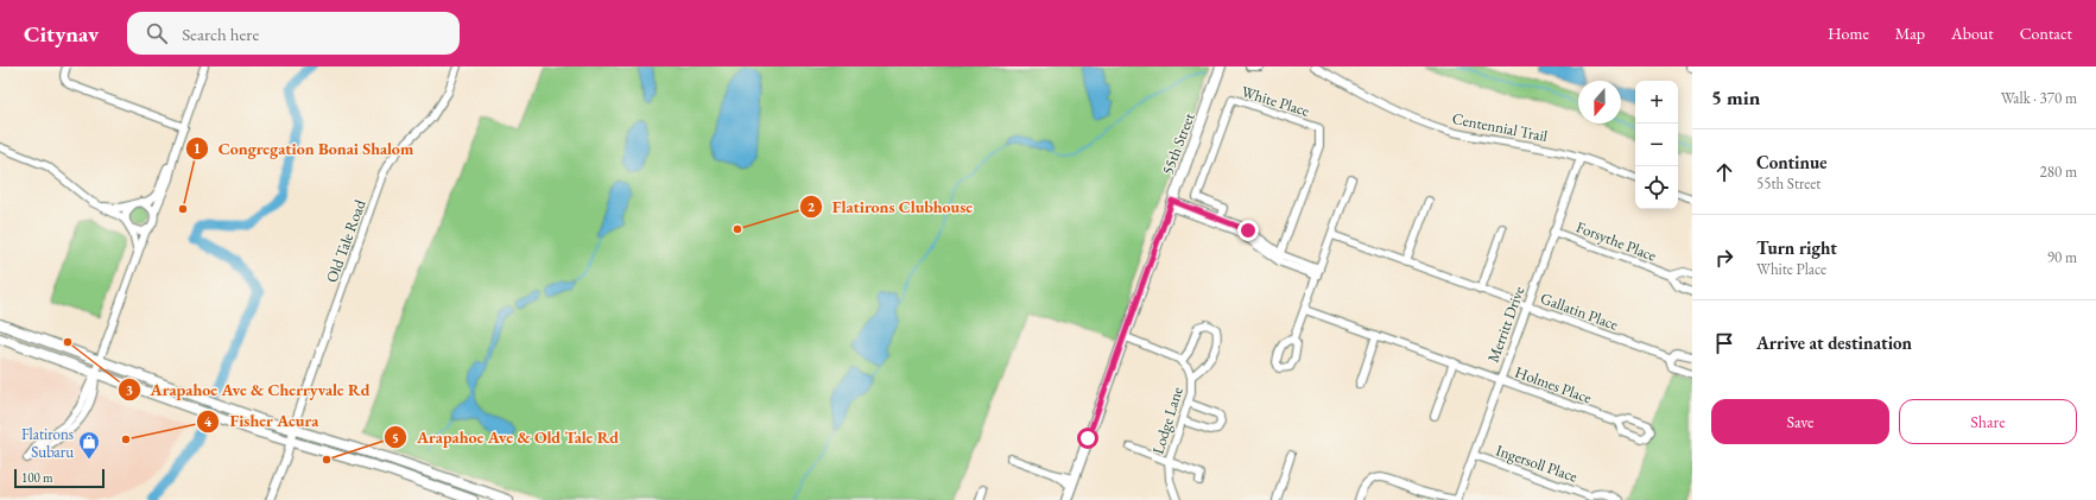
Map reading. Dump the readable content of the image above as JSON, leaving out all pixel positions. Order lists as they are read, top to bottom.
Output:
{
  "streets": {
    "main road": ["55th Street"],
    "street": [
      "White Place",
      "Centennial Trail",
      "Old Tale Road",
      "Forsythe Place",
      "Gallatin Place",
      "Merritt Drive",
      "Holmes Place",
      "Lodge Lane",
      "Ingersoll Place"
    ]
  },
  "crossings": [
    ["Centennial Trail", "Merritt Drive"],
    ["Forsythe Place", "Merritt Drive"],
    ["Gallatin Place", "Merritt Drive"],
    ["Merritt Drive", "Holmes Place"],
    ["Merritt Drive", "Ingersoll Place"]
  ],
  "places": {
    "other": [
      "Congregation Bonai Shalom",
      "Flatirons Clubhouse",
      "Arapahoe Ave & Cherryvale Rd",
      "Fisher Acura",
      "Arapahoe Ave & Old Tale Rd"
    ],
    "shop": ["Flatirons Subaru"]
  },
  "scale_bar": "100 m",
  "north": "bottom",
  "page": {
    "header": "Citynav",
    "search": "Search here",
    "nav": [
      "Home",
      "Map",
      "About",
      "Contact"
    ],
    "heading": ["5 min", "Walk · 370 m"],
    "map_buttons": ["+", "−"],
    "list": [
      ["Continue", "55th Street", "280 m"],
      ["Turn right", "White Place", "90 m"],
      "Arrive at destination"
    ],
    "buttons": ["Save", "Share"],
    "scale": "100 m"
  }
}
